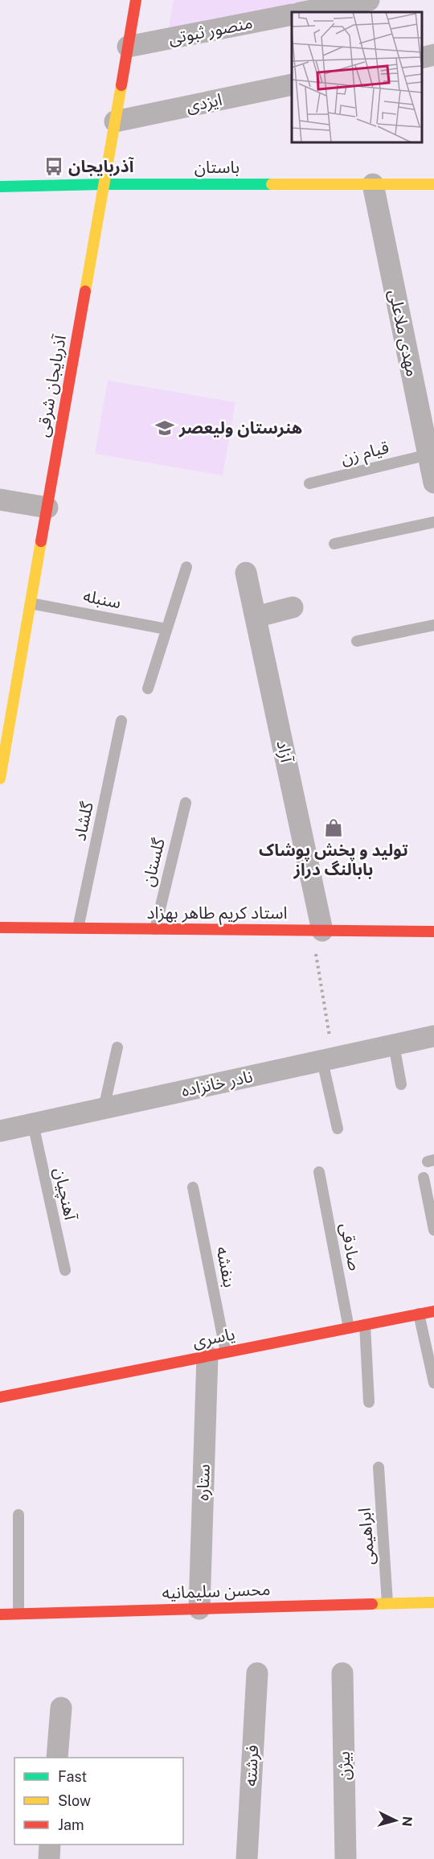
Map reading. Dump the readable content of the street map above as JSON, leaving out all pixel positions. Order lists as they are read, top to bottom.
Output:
{
  "streets": {
    "street": [
      "منصور ثبوتی",
      "ایزدی",
      "باستان",
      "مهدی ملاعلی",
      "آذربایجان شرقی",
      "آزاد",
      "استاد کریم طاهر بهزاد",
      "نادر خانزاده",
      "یاسری",
      "ستاره",
      "محسن سلیمانیه",
      "فرشته",
      "بیژن"
    ],
    "lane": [
      "قیام زن",
      "سنبله",
      "گلشاد",
      "گلستان",
      "آهنچیان",
      "صادقی",
      "بنفشه",
      "ابراهیمی"
    ]
  },
  "crossings": [
    ["منصور ثبوتی", "آذربایجان شرقی"],
    ["ایزدی", "آذربایجان شرقی"],
    ["باستان", "مهدی ملاعلی"],
    ["باستان", "آذربایجان شرقی"],
    ["مهدی ملاعلی", "قیام زن"],
    ["آذربایجان شرقی", "سنبله"],
    ["آزاد", "استاد کریم طاهر بهزاد"],
    ["گلشاد", "استاد کریم طاهر بهزاد"],
    ["گلستان", "استاد کریم طاهر بهزاد"],
    ["نادر خانزاده", "آهنچیان"],
    ["صادقی", "یاسری"],
    ["بنفشه", "یاسری"],
    ["بنفشه", "ستاره"],
    ["یاسری", "ستاره"],
    ["ستاره", "محسن سلیمانیه"],
    ["ابراهیمی", "محسن سلیمانیه"]
  ],
  "places": {
    "bus stop": ["آذربایجان"],
    "school or university": ["هنرستان ولیعصر"],
    "shop": ["تولید و پخش پوشاک بابالنگ دراز"]
  },
  "legend": ["Fast", "Slow", "Jam"],
  "north": "right"
}
